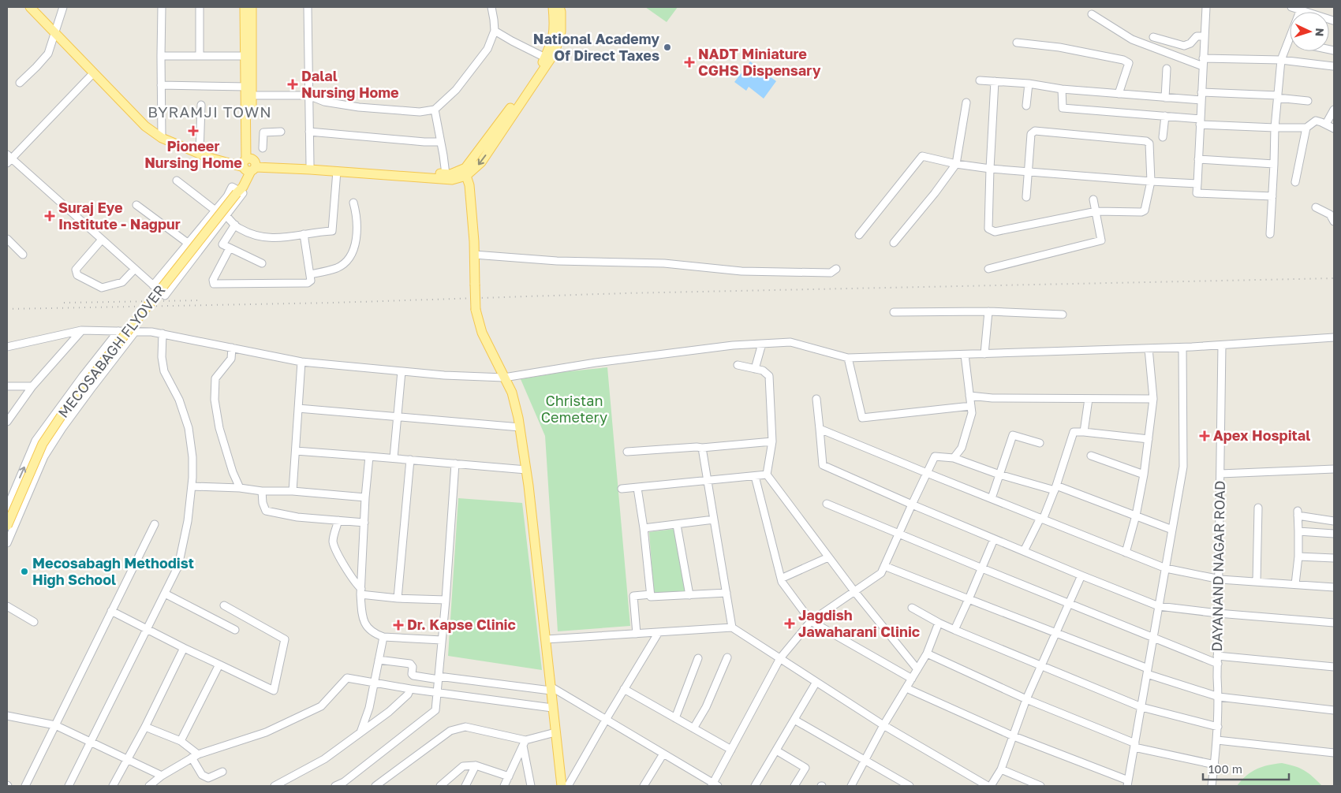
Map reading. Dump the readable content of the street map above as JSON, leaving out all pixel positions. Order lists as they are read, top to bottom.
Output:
{
  "streets": {
    "main road": ["MECOSABAGH FLYOVER"],
    "street": ["DAYANAND NAGAR ROAD"]
  },
  "districts": ["BYRAMJI TOWN"],
  "parks": ["Christan Cemetery"],
  "places": {
    "other": ["National Academy Of Direct Taxes", "Mecosabagh Methodist High School"],
    "health": [
      "NADT Miniature CGHS Dispensary",
      "Dalal Nursing Home",
      "Pioneer Nursing Home",
      "Suraj Eye Institute - Nagpur",
      "Apex Hospital",
      "Jagdish Jawaharani Clinic",
      "Dr. Kapse Clinic"
    ]
  },
  "scale_bar": "100 m",
  "north": "right"
}
